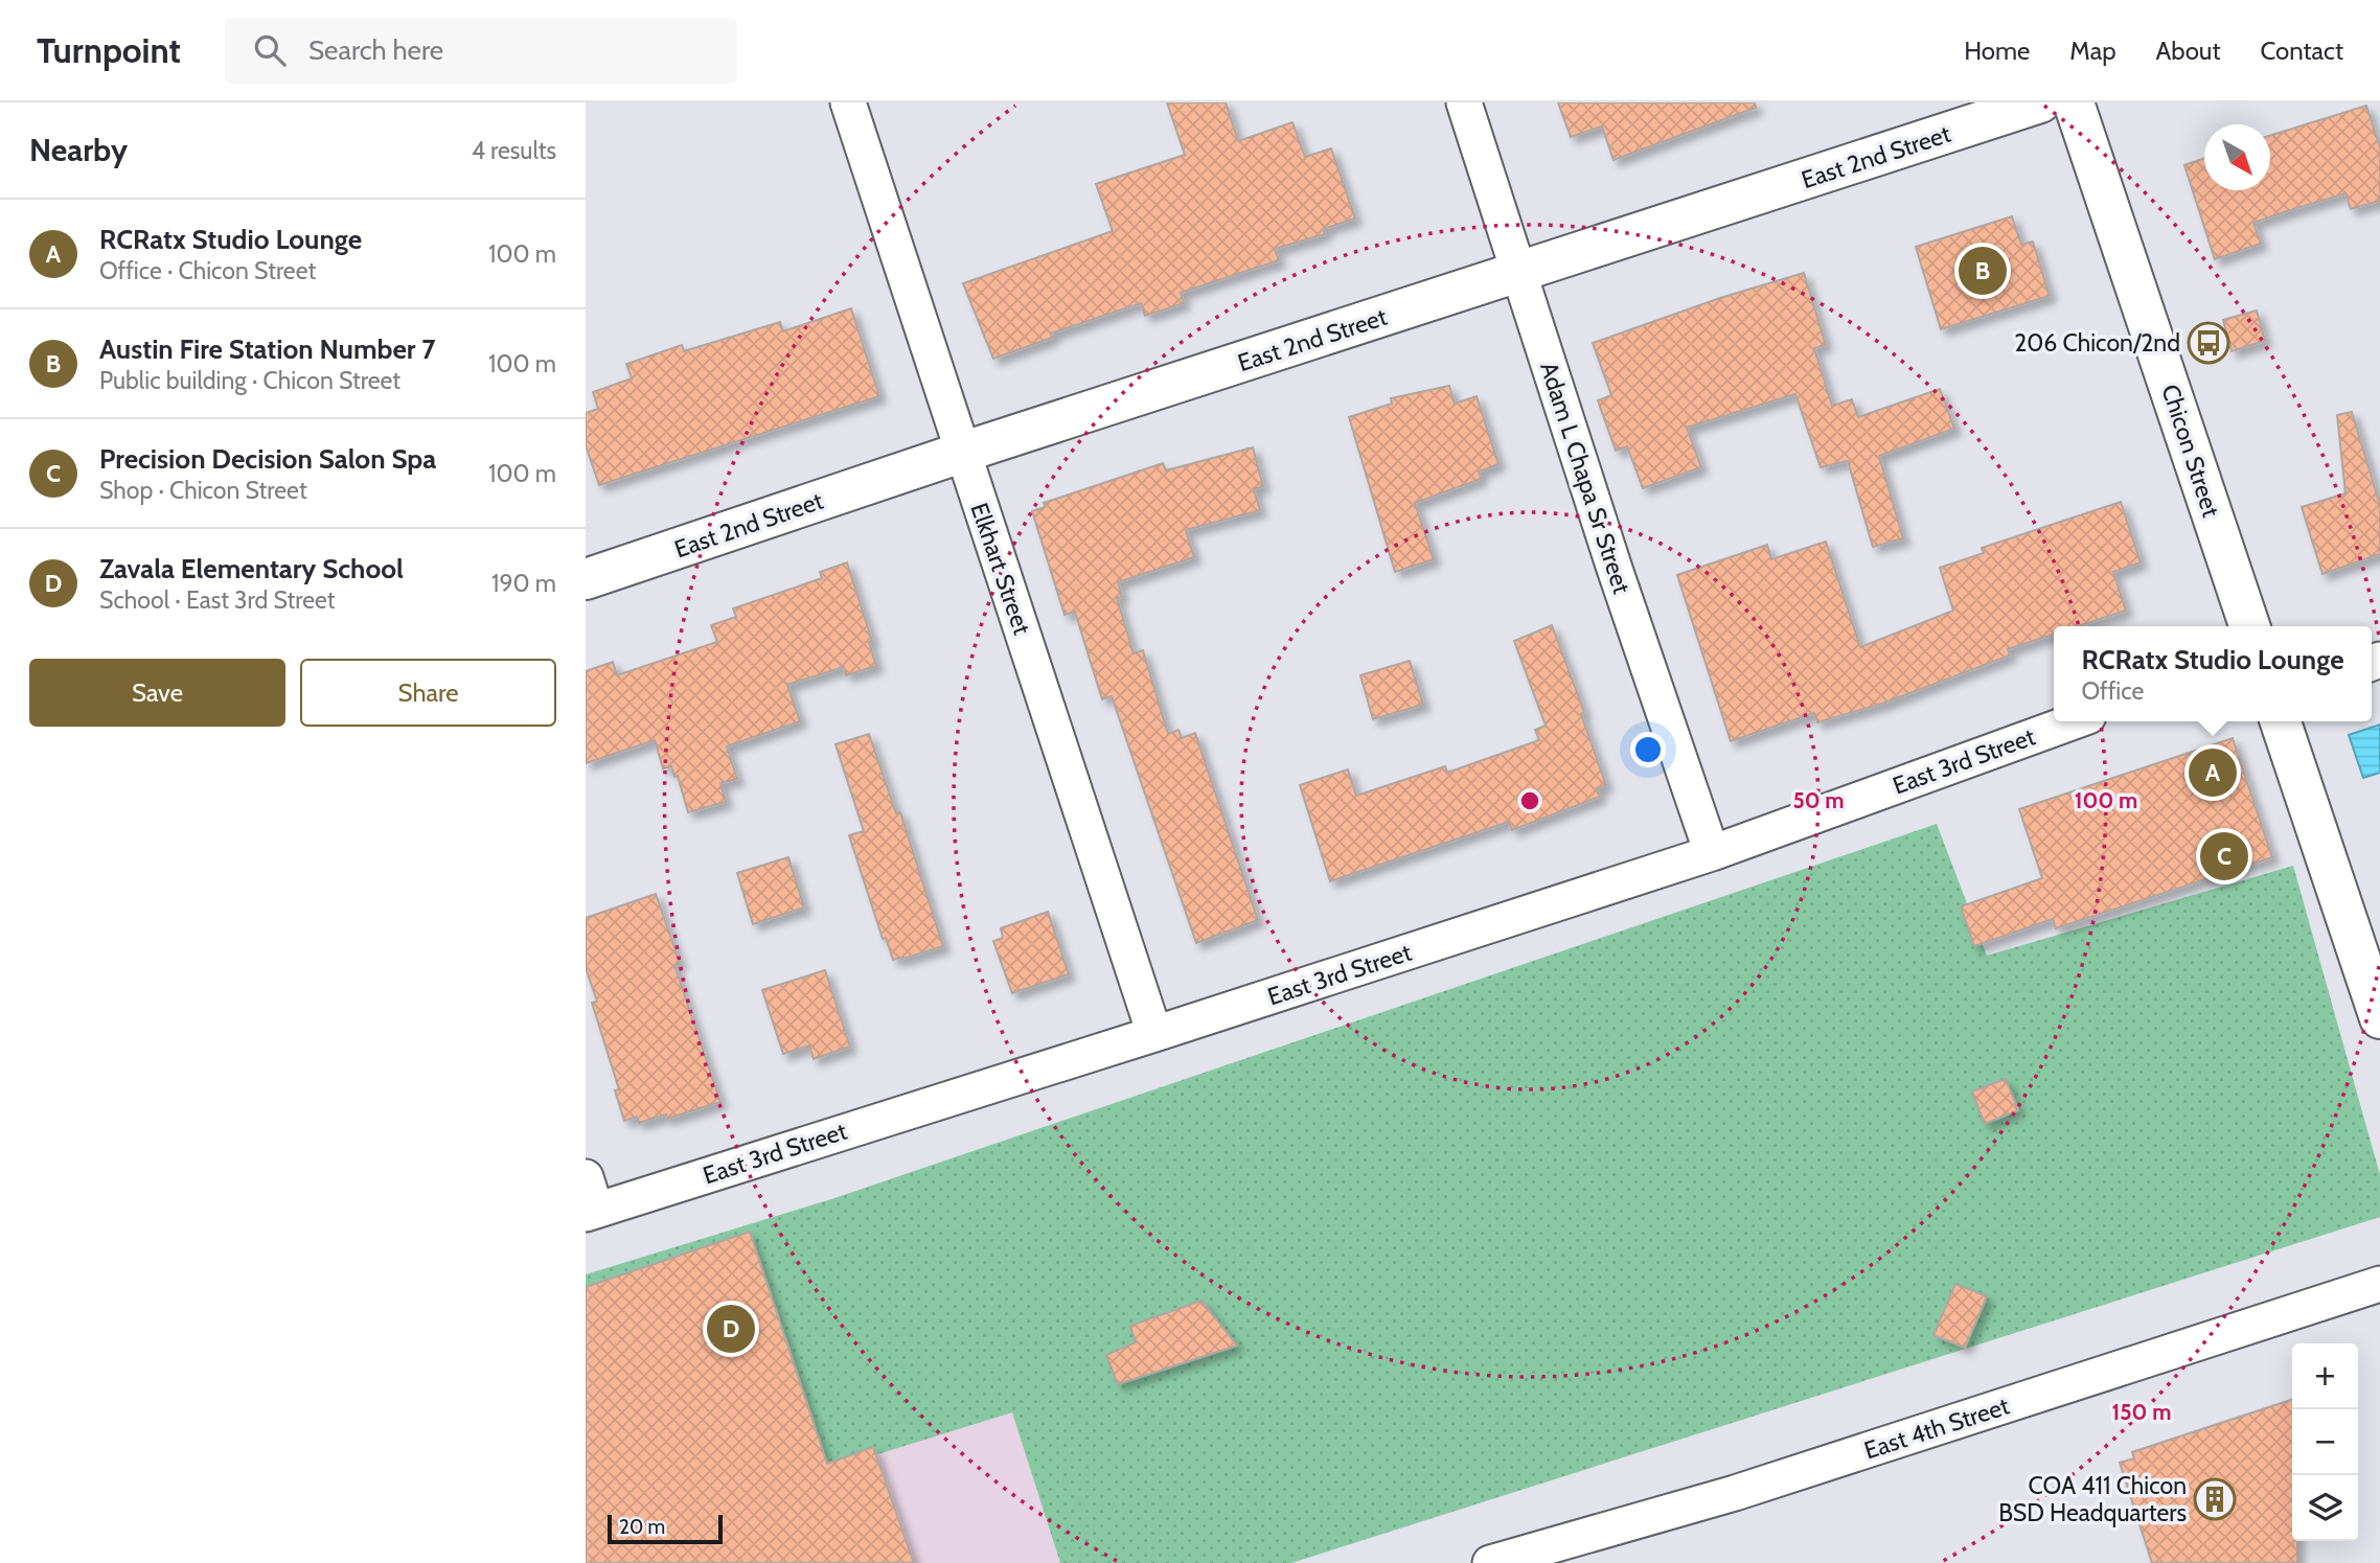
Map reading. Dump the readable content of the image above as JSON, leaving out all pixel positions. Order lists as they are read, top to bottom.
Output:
{
  "streets": {
    "street": [
      "East 2nd Street",
      "Chicon Street",
      "Adam L Chapa Sr Street",
      "Elkhart Street",
      "East 3rd Street",
      "East 4th Street"
    ]
  },
  "crossings": [
    ["East 2nd Street", "Adam L Chapa Sr Street"],
    ["East 2nd Street", "Elkhart Street"],
    ["Adam L Chapa Sr Street", "East 3rd Street"],
    ["Elkhart Street", "East 3rd Street"]
  ],
  "places": {
    "bus stop": ["206 Chicon/2nd"],
    "building": ["COA 411 Chicon BSD Headquarters"]
  },
  "scale_bar": "20 m",
  "north": "bottom right",
  "page": {
    "header": "Turnpoint",
    "search": "Search here",
    "nav": [
      "Home",
      "Map",
      "About",
      "Contact"
    ],
    "heading": ["Nearby", "4 results"],
    "list": [
      {
        "mark": "A",
        "name": "RCRatx Studio Lounge",
        "note": "Office · Chicon Street",
        "value": "100 m"
      },
      {
        "mark": "B",
        "name": "Austin Fire Station Number 7",
        "note": "Public building · Chicon Street",
        "value": "100 m"
      },
      {
        "mark": "C",
        "name": "Precision Decision Salon Spa",
        "note": "Shop · Chicon Street",
        "value": "100 m"
      },
      {
        "mark": "D",
        "name": "Zavala Elementary School",
        "note": "School · East 3rd Street",
        "value": "190 m"
      }
    ],
    "pins": [
      "B",
      "A",
      "C",
      "D"
    ],
    "popup": ["RCRatx Studio Lounge", "Office"],
    "buttons": ["Save", "Share"],
    "map_buttons": ["+", "−"],
    "scale": "20 m"
  },
  "rings": ["50 m", "100 m", "150 m"]
}
